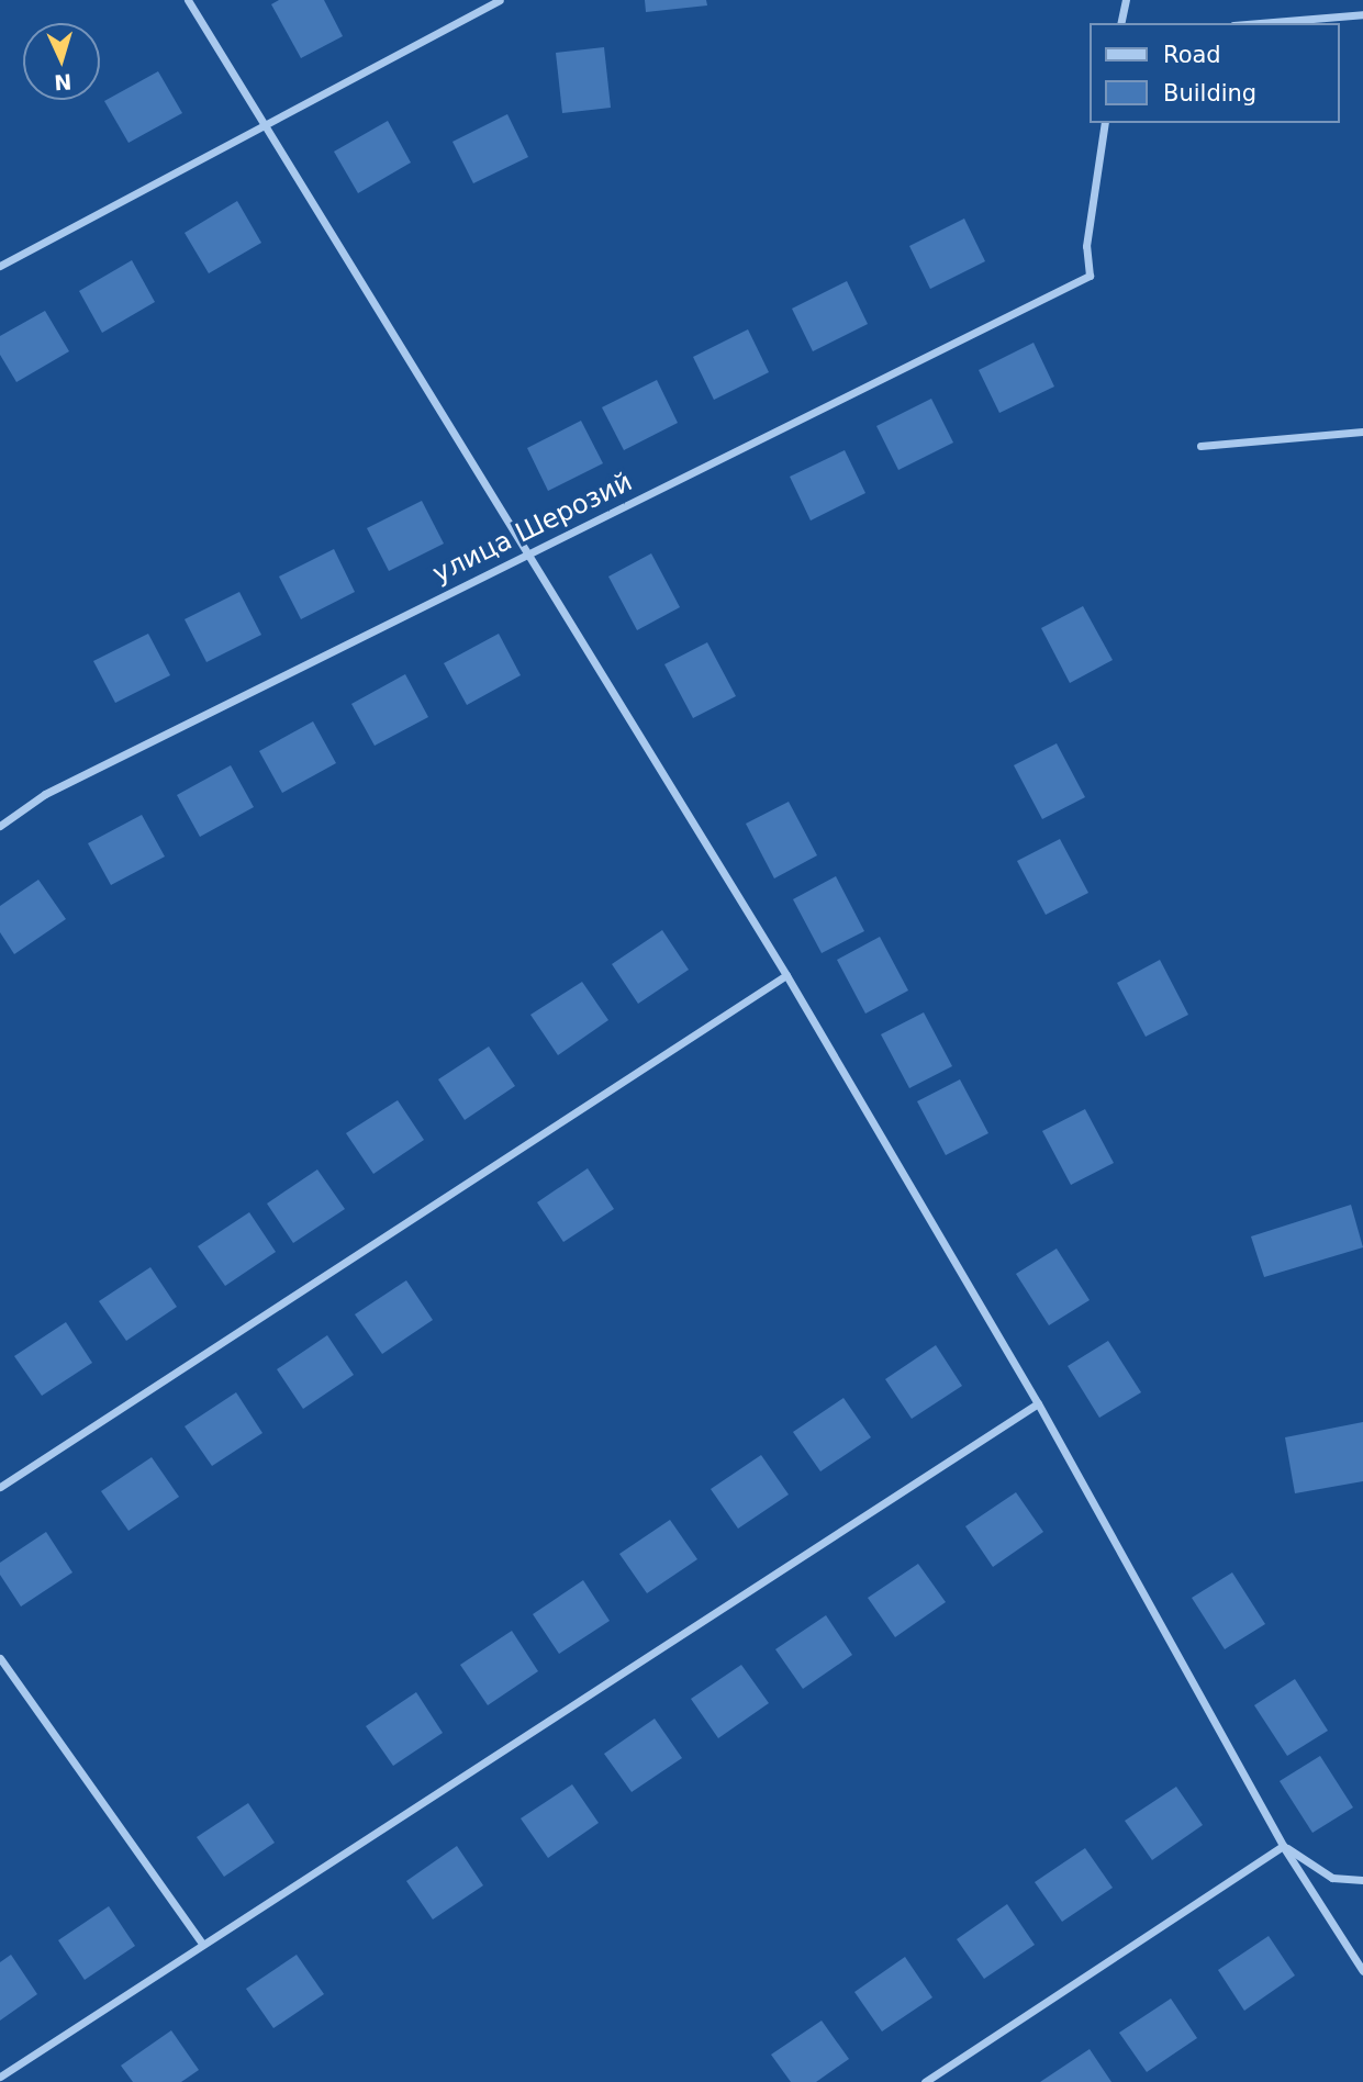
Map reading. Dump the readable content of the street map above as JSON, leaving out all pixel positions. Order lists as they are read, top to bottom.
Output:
{
  "streets": {
    "street": ["улица Шерозий"]
  },
  "legend": ["Road", "Building"],
  "north": "bottom"
}
